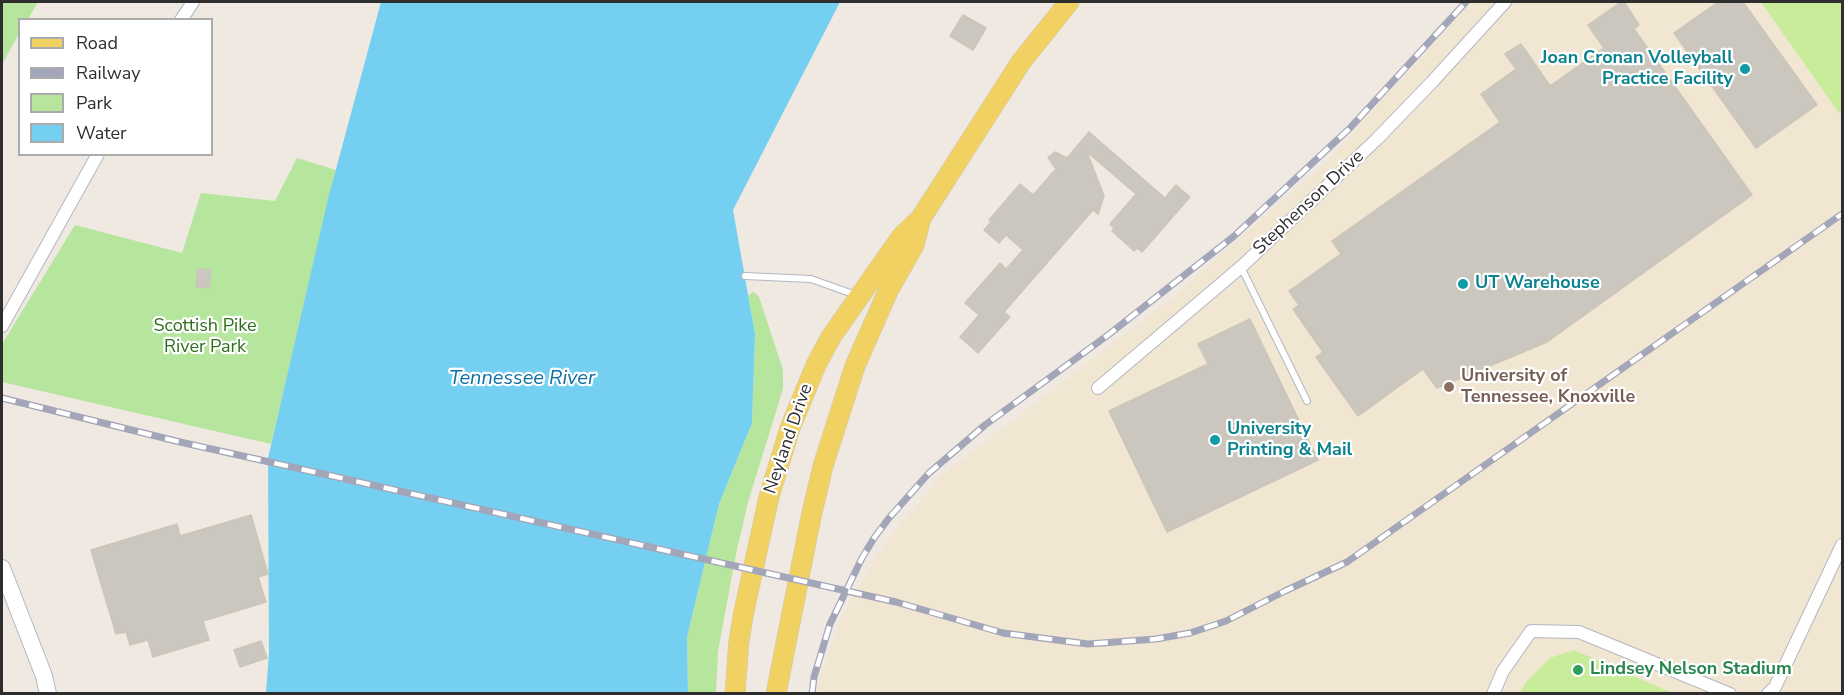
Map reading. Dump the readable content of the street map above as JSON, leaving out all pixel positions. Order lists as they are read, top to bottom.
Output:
{
  "streets": {
    "main road": ["Neyland Drive"],
    "street": ["Stephenson Drive"]
  },
  "water": ["Tennessee River"],
  "parks": ["Scottish Pike River Park"],
  "places": [
    "Joan Cronan Volleyball Practice Facility",
    "UT Warehouse",
    "University of Tennessee, Knoxville",
    "University Printing & Mail",
    "Lindsey Nelson Stadium"
  ],
  "legend": [
    "Road",
    "Railway",
    "Park",
    "Water"
  ]
}
